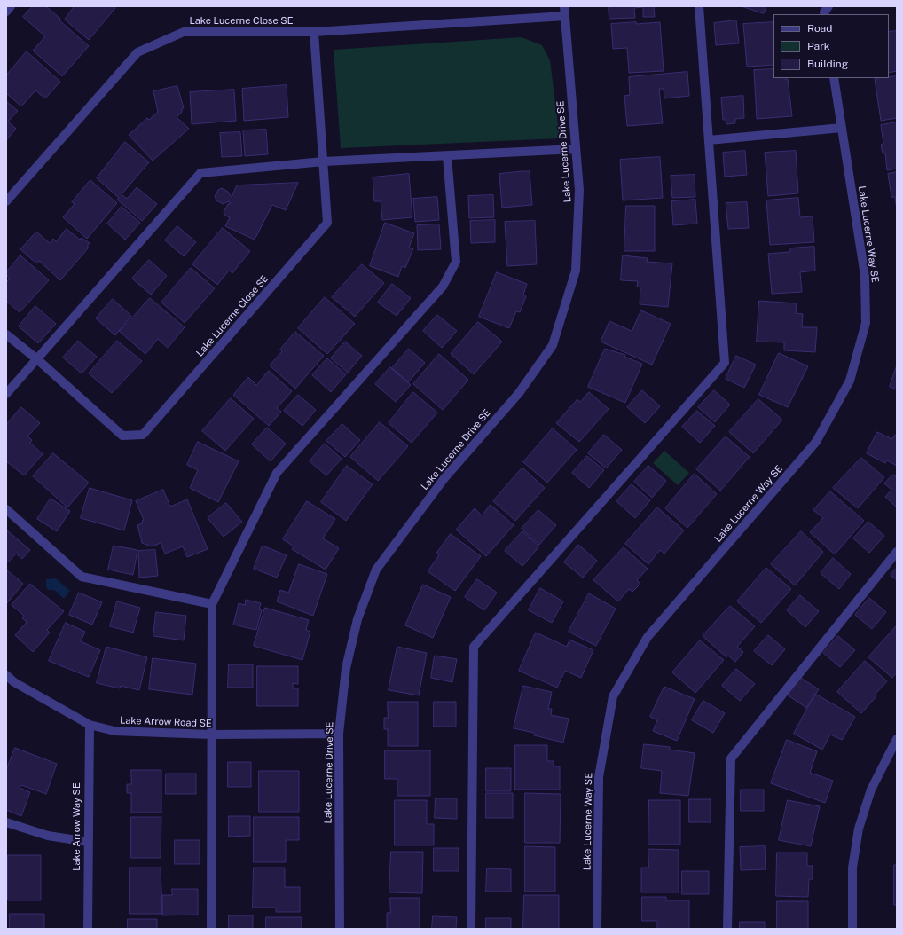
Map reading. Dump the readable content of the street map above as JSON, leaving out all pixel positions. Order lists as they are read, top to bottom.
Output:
{
  "streets": {
    "street": [
      "Lake Lucerne Close SE",
      "Lake Lucerne Drive SE",
      "Lake Lucerne Way SE",
      "Lake Arrow Road SE",
      "Lake Arrow Way SE"
    ]
  },
  "crossings": [
    ["Lake Lucerne Close SE", "Lake Lucerne Drive SE"],
    ["Lake Lucerne Drive SE", "Lake Arrow Road SE"],
    ["Lake Arrow Road SE", "Lake Arrow Way SE"]
  ],
  "legend": ["Road", "Park", "Building"]
}
